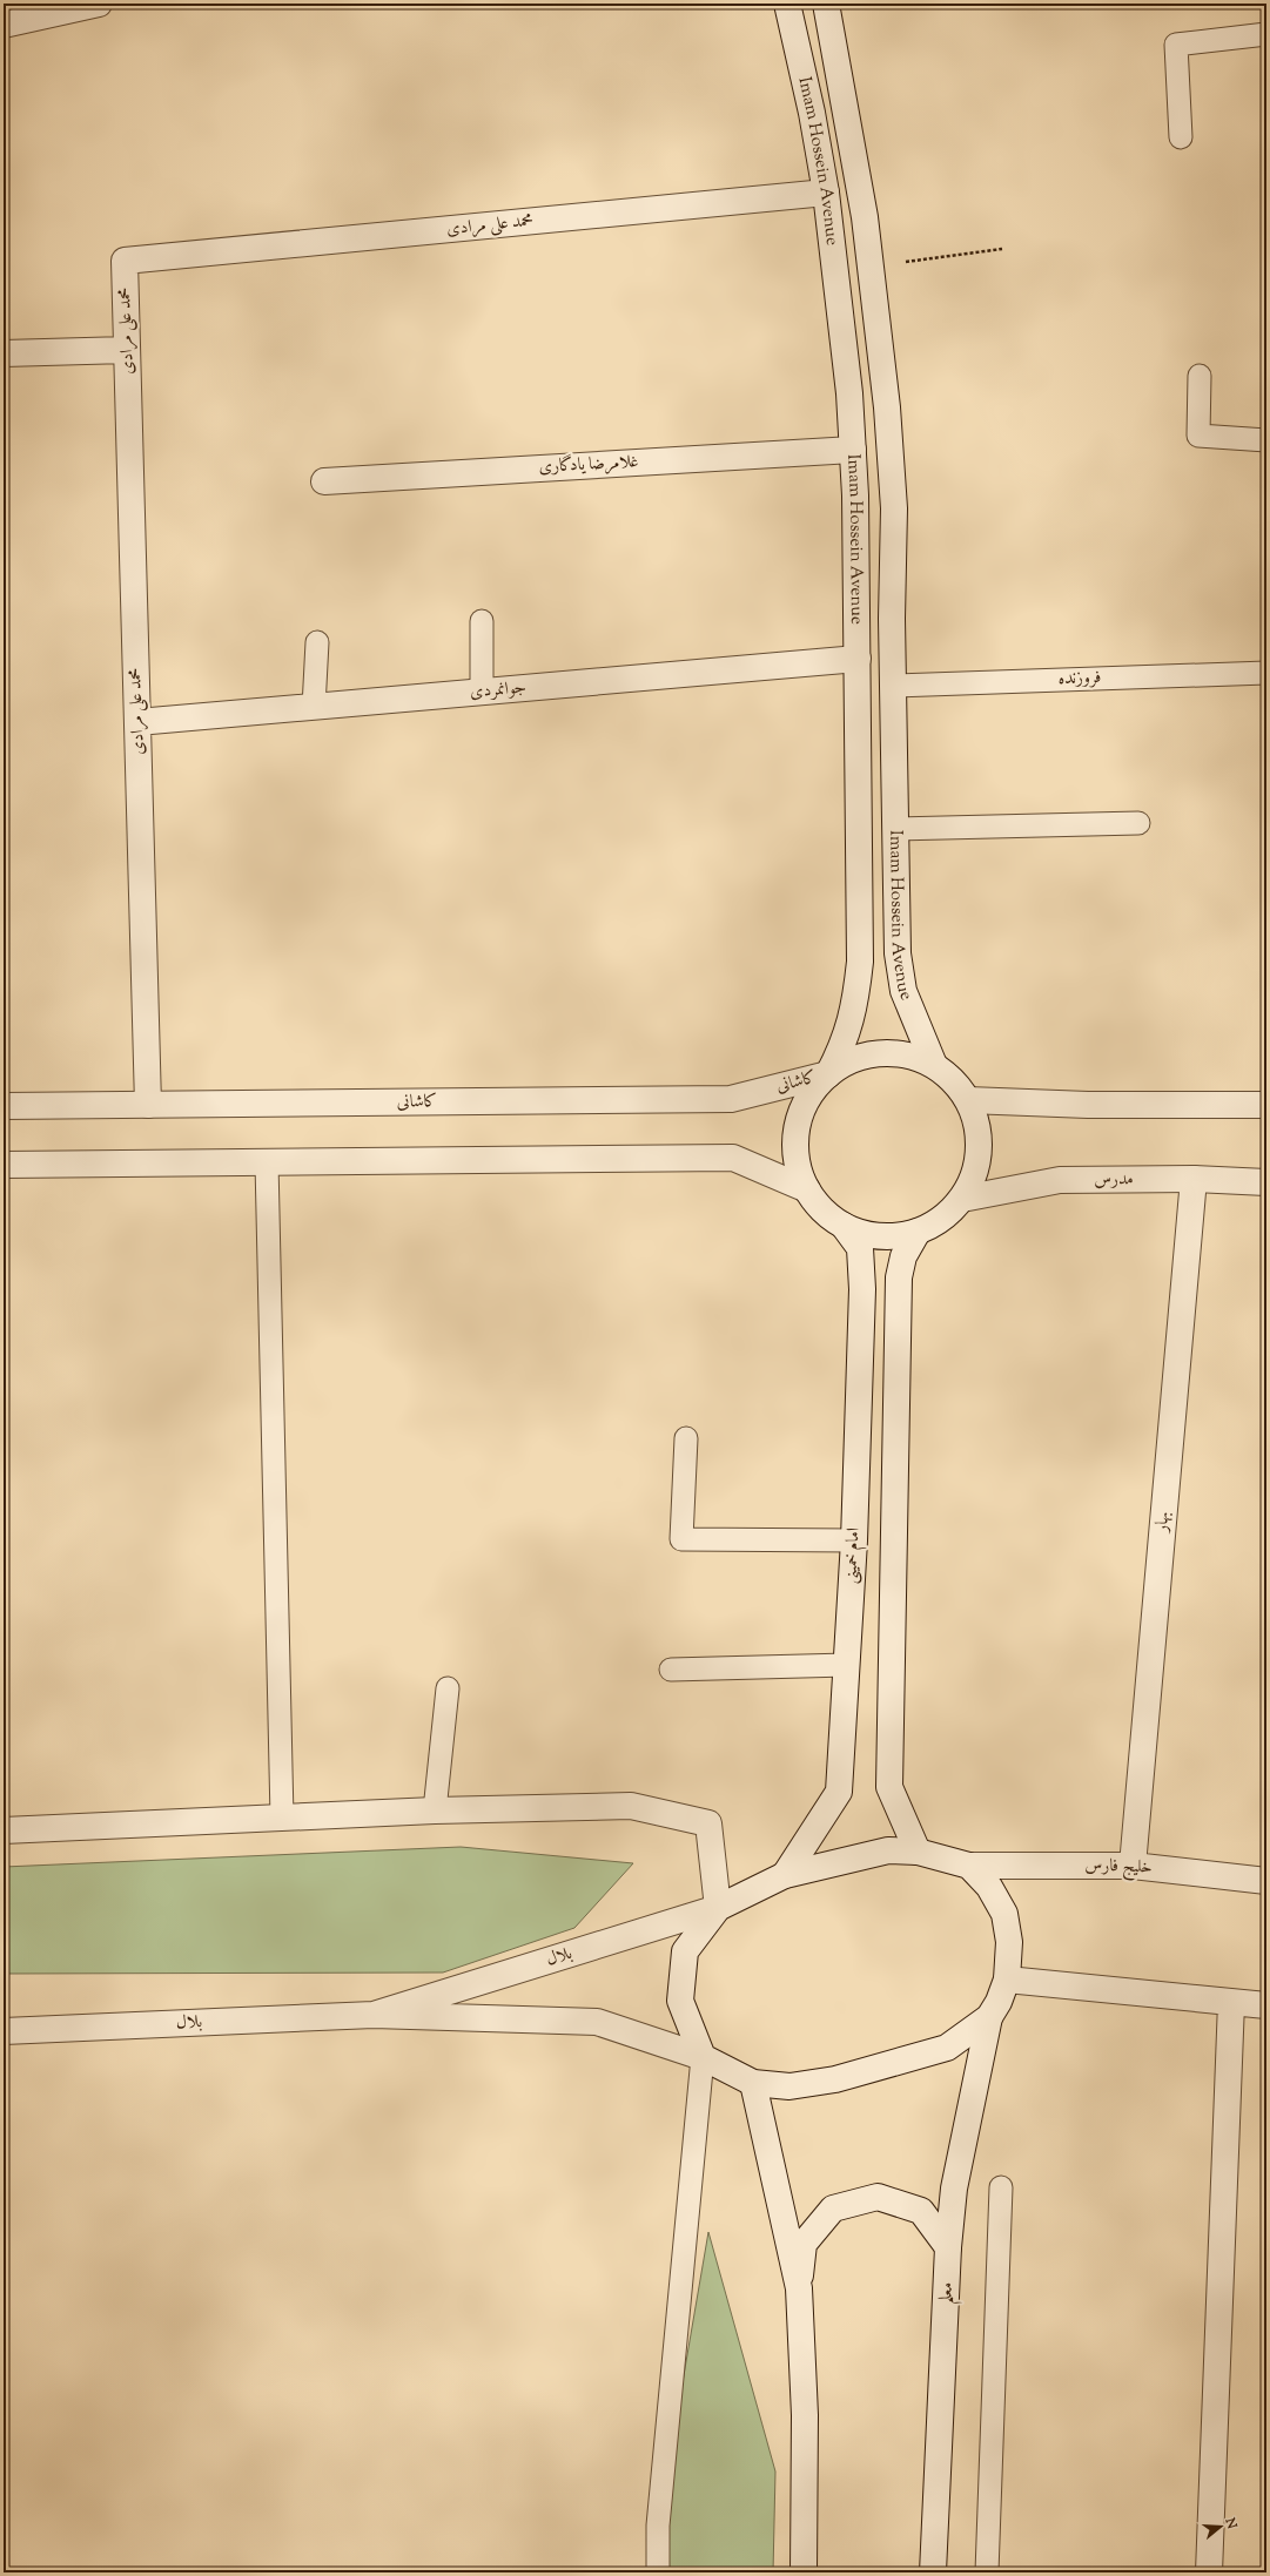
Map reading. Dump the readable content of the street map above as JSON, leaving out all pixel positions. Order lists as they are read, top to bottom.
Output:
{
  "streets": {
    "street": [
      "Imam Hossein Avenue",
      "محمد علی مرادی",
      "غلامرضا یادگاری",
      "جوانمردی",
      "کاشانی",
      "مدرس",
      "بهار",
      "امام خمینی",
      "خلیج فارس",
      "بلال",
      "معلم"
    ],
    "lane": ["فروزنده"]
  },
  "crossings": [
    ["Imam Hossein Avenue", "محمد علی مرادی"],
    ["Imam Hossein Avenue", "غلامرضا یادگاری"],
    ["Imam Hossein Avenue", "فروزنده"],
    ["Imam Hossein Avenue", "جوانمردی"],
    ["Imam Hossein Avenue", "کاشانی"],
    ["محمد علی مرادی", "جوانمردی"],
    ["محمد علی مرادی", "کاشانی"],
    ["مدرس", "بهار"],
    ["بهار", "خلیج فارس"],
    ["امام خمینی", "خلیج فارس"],
    ["امام خمینی", "بلال"],
    ["خلیج فارس", "بلال"]
  ],
  "north": "right"
}
